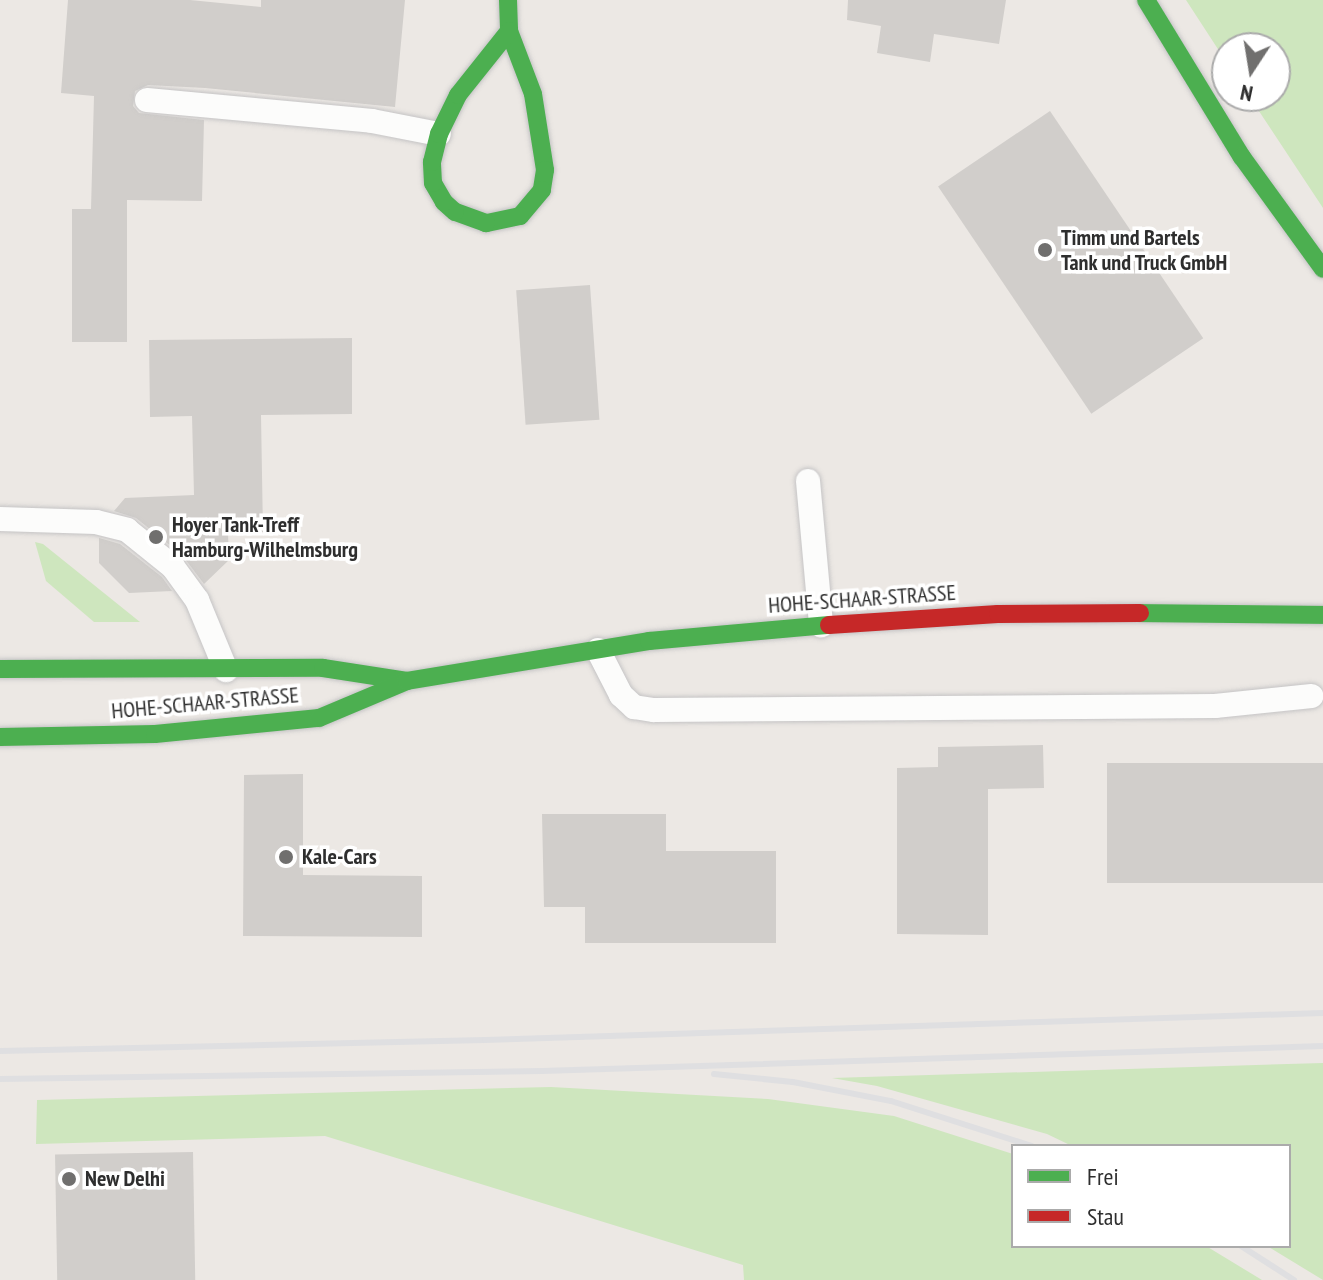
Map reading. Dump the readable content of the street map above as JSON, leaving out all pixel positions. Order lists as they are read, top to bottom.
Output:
{
  "streets": {
    "main road": ["HOHE-SCHAAR-STRASSE"]
  },
  "places": [
    "Timm und Bartels Tank und Truck GmbH",
    "Hoyer Tank-Treff Hamburg-Wilhelmsburg",
    "Kale-Cars",
    "New Delhi"
  ],
  "legend": ["Frei", "Stau"],
  "north": "bottom"
}
